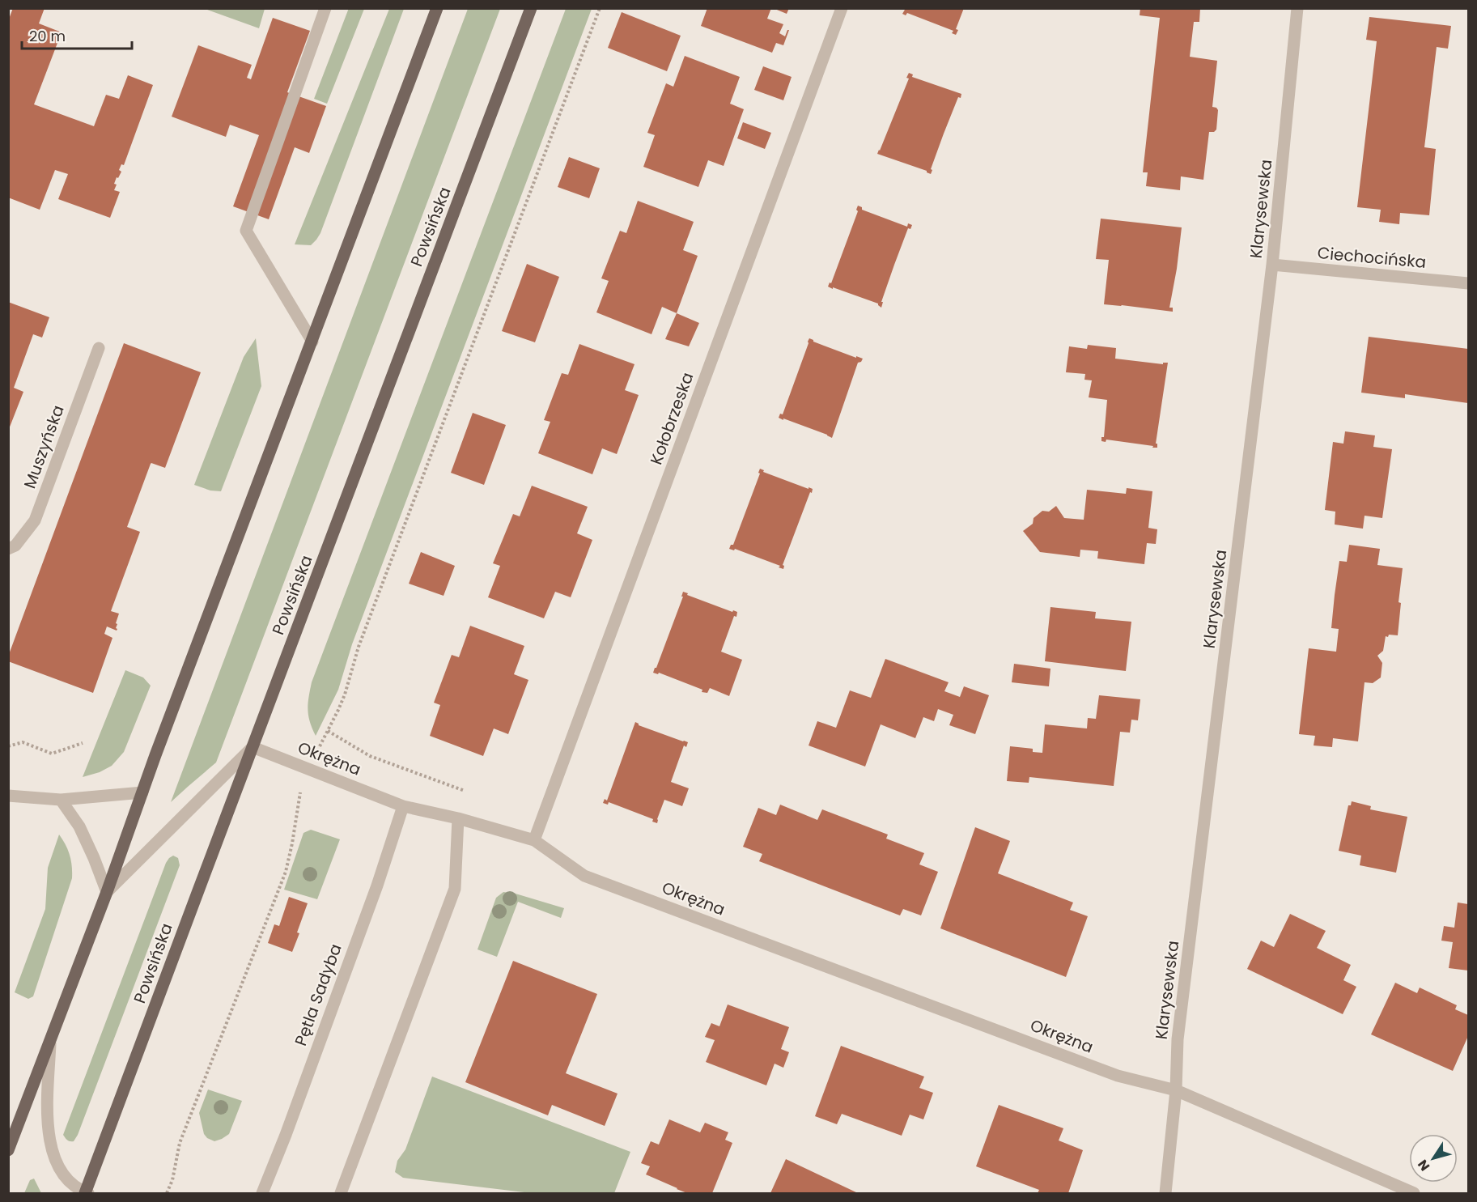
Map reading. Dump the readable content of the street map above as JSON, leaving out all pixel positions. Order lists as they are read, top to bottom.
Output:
{
  "streets": {
    "main road": ["Powsińska"],
    "street": [
      "Klarysewska",
      "Ciechocińska",
      "Kołobrzeska",
      "Muszyńska",
      "Okrężna",
      "Pętla Sadyba"
    ]
  },
  "crossings": [
    ["Klarysewska", "Ciechocińska"],
    ["Klarysewska", "Okrężna"],
    ["Powsińska", "Okrężna"],
    ["Kołobrzeska", "Okrężna"],
    ["Okrężna", "Pętla Sadyba"]
  ],
  "scale_bar": "20 m",
  "north": "bottom left"
}
